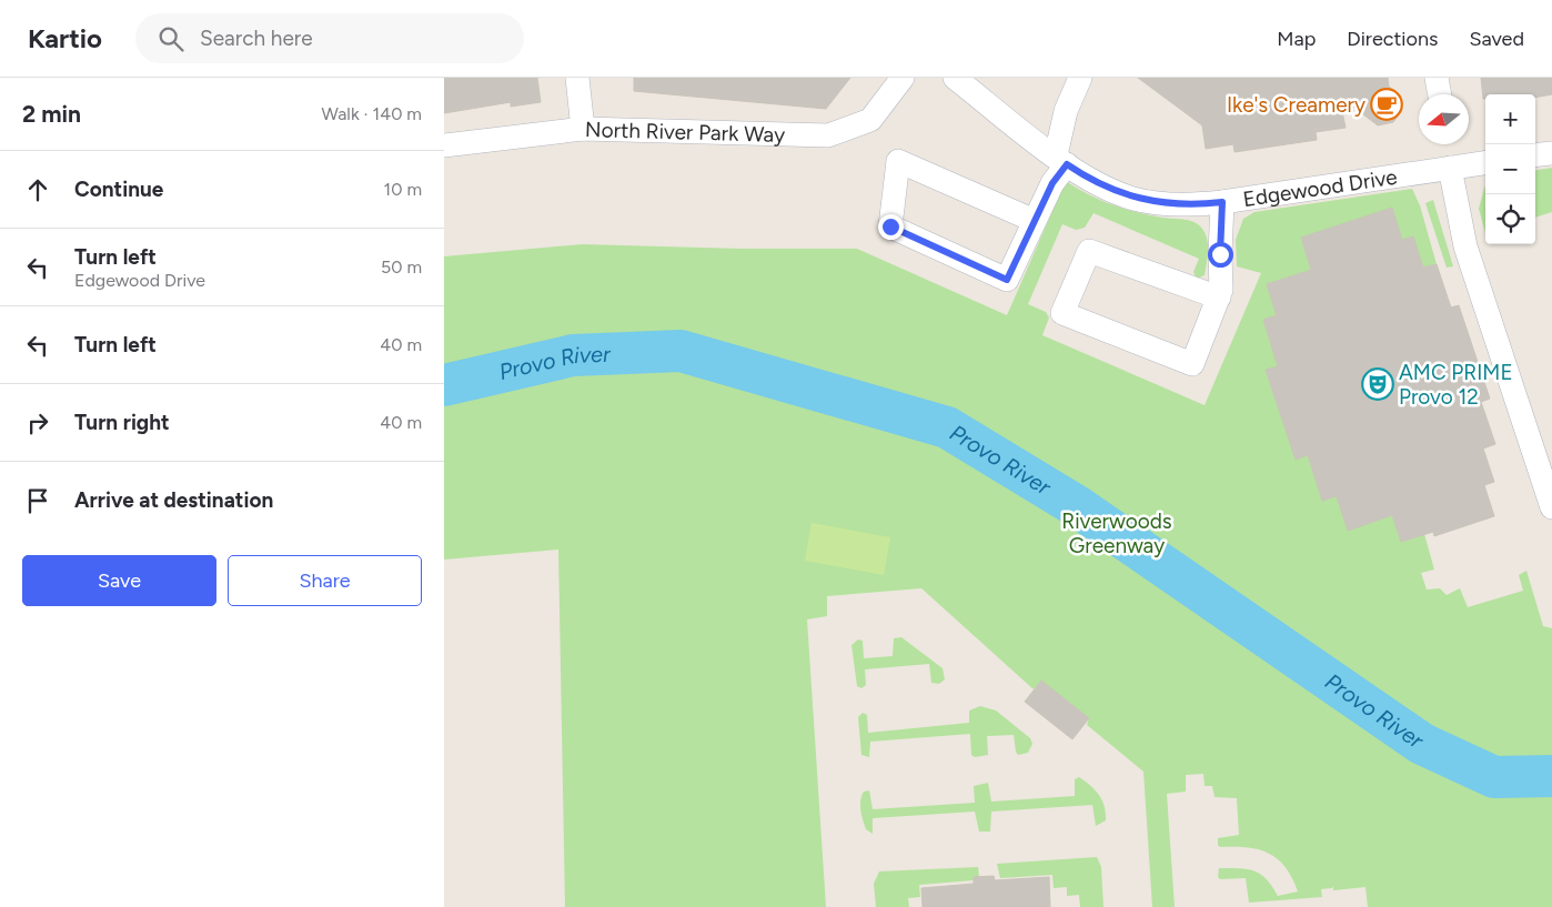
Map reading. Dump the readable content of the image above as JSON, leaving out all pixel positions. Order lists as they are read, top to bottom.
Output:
{
  "streets": {
    "street": ["North River Park Way", "Edgewood Drive"]
  },
  "water": ["Provo River"],
  "parks": ["Riverwoods Greenway"],
  "places": {
    "cafe": ["Ike's Creamery"],
    "theatre": ["AMC PRIME Provo 12"]
  },
  "north": "left",
  "page": {
    "header": "Kartio",
    "search": "Search here",
    "nav": ["Map", "Directions", "Saved"],
    "heading": ["2 min", "Walk · 140 m"],
    "map_buttons": ["+", "−"],
    "list": [
      ["Continue", "10 m"],
      ["Turn left", "Edgewood Drive", "50 m"],
      ["Turn left", "40 m"],
      ["Turn right", "40 m"],
      "Arrive at destination"
    ],
    "buttons": ["Save", "Share"]
  }
}
